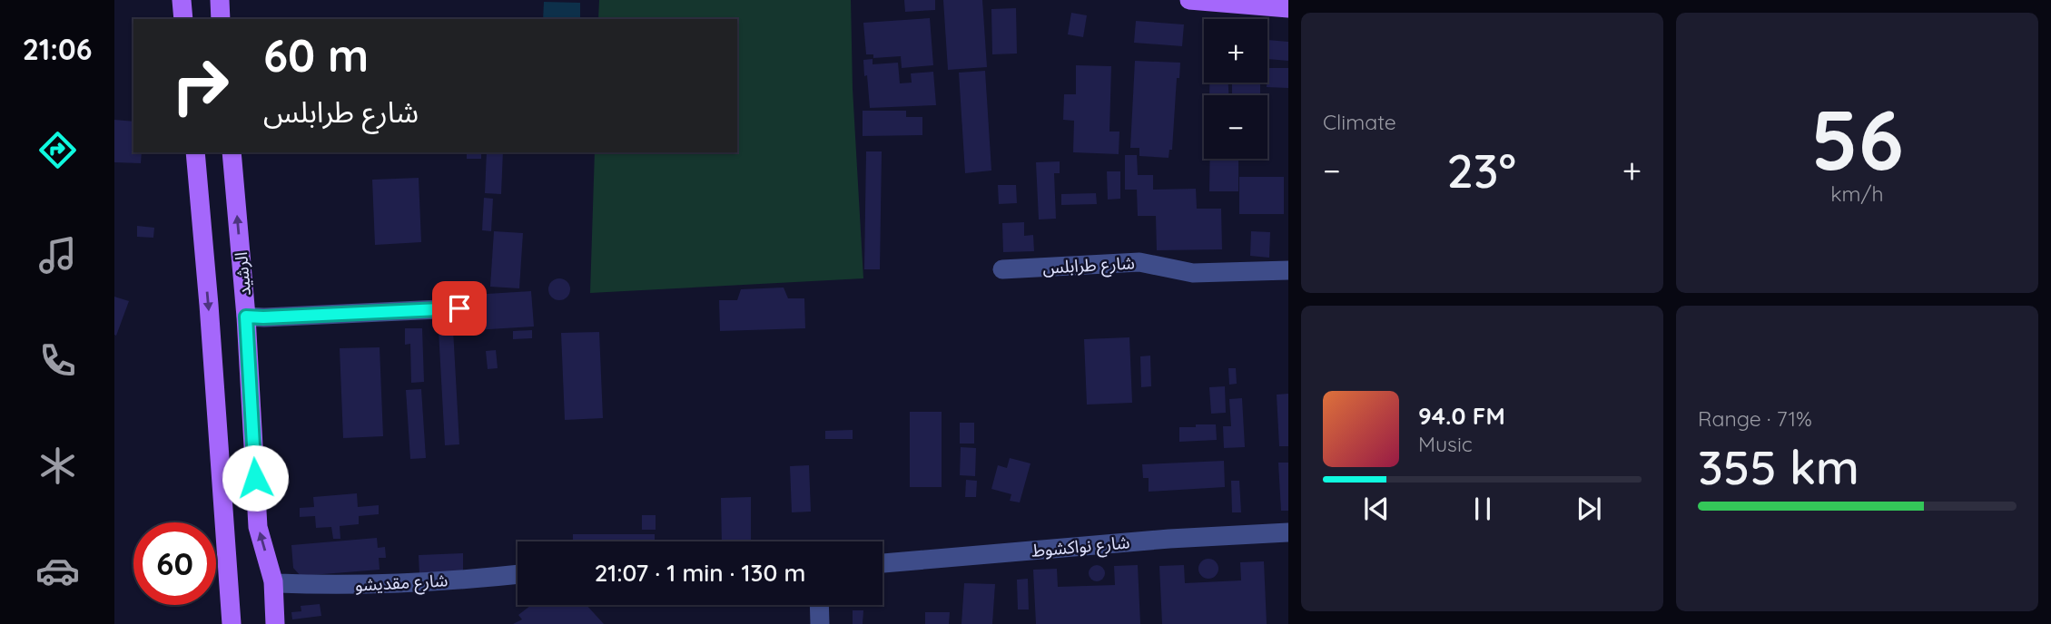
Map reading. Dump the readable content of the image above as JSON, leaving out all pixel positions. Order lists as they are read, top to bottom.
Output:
{
  "streets": {
    "main road": ["الرشيد"],
    "street": ["شارع طرابلس", "شارع نواكشوط", "شارع مقديشو"]
  },
  "crossings": [
    ["الرشيد", "شارع مقديشو"]
  ],
  "page": {
    "tabs": "21:06",
    "tile": [
      "Climate",
      ["56", "km/h"],
      ["Range · 71%", "355 km"]
    ],
    "map_buttons": ["+", "−"],
    "turn": ["60 m", "شارع طرابلس"],
    "heat": ["−", "23°", "+"],
    "song": ["94.0 FM", "Music"],
    "limit": "60",
    "trip": "21:07 · 1 min · 130 m"
  }
}
